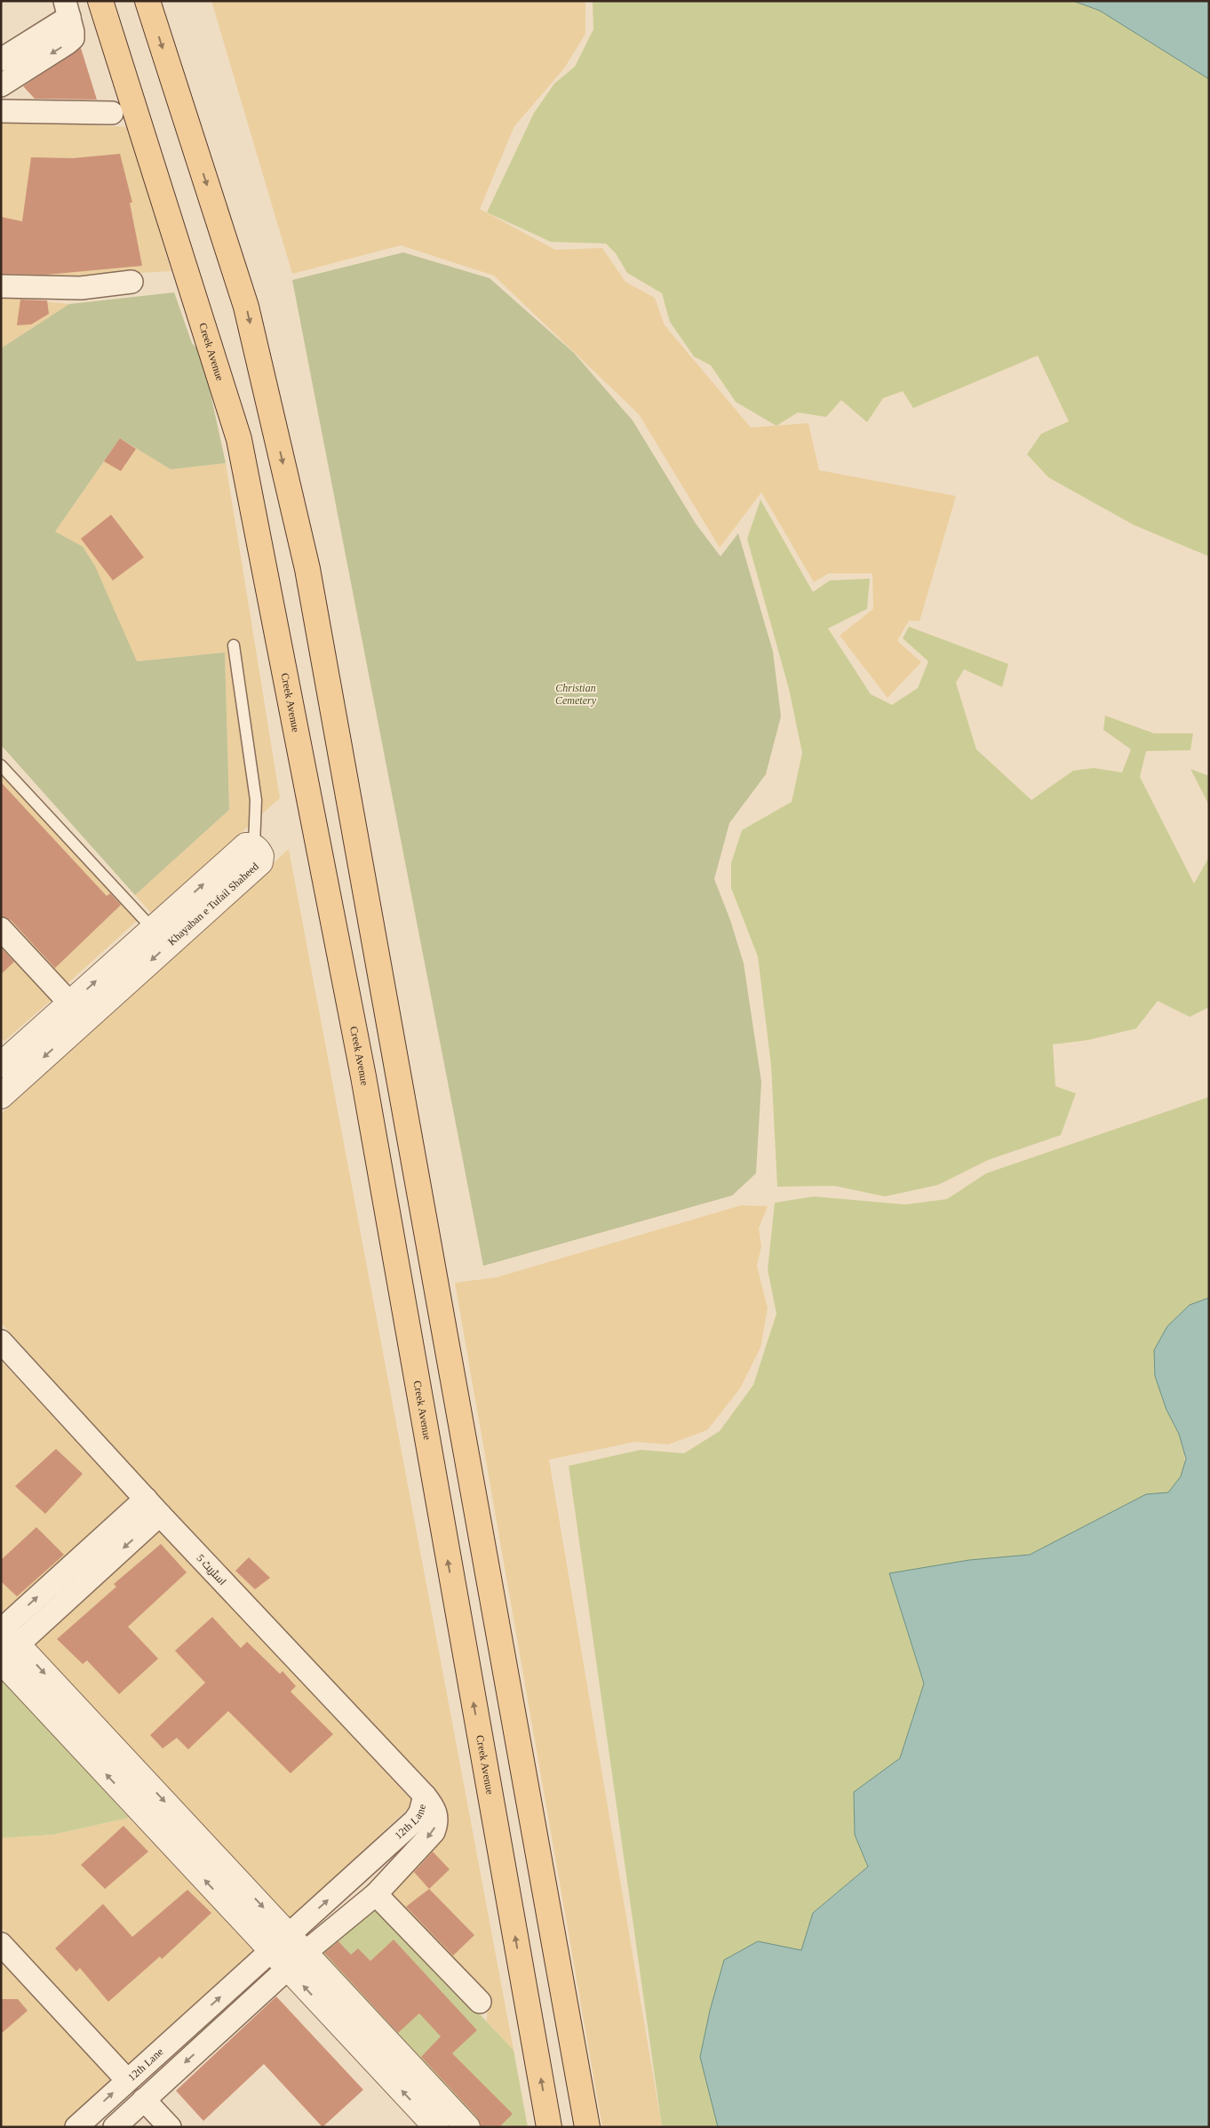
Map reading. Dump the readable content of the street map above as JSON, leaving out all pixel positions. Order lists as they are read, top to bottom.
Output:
{
  "streets": {
    "main road": ["Creek Avenue"],
    "street": ["Khayaban e Tufail Shaheed", "اسٹریٹ 5", "12th Lane"]
  },
  "crossings": [
    ["اسٹریٹ 5", "12th Lane"]
  ],
  "parks": ["Christian Cemetery"]
}
